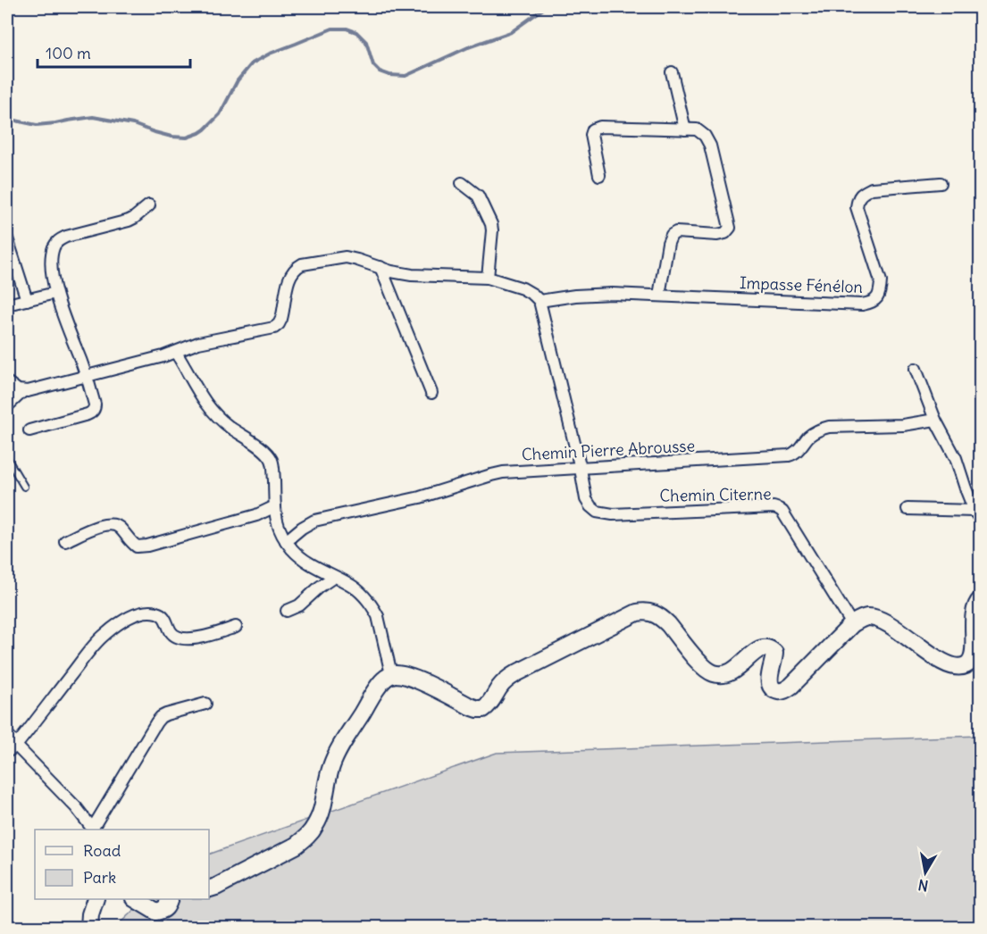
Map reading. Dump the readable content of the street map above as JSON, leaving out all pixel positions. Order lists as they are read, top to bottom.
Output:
{
  "streets": {
    "street": ["Impasse Fénélon", "Chemin Pierre Abrousse", "Chemin Citerne"]
  },
  "crossings": [
    ["Chemin Pierre Abrousse", "Chemin Citerne"]
  ],
  "legend": ["Road", "Park"],
  "scale_bar": "100 m",
  "north": "bottom"
}
